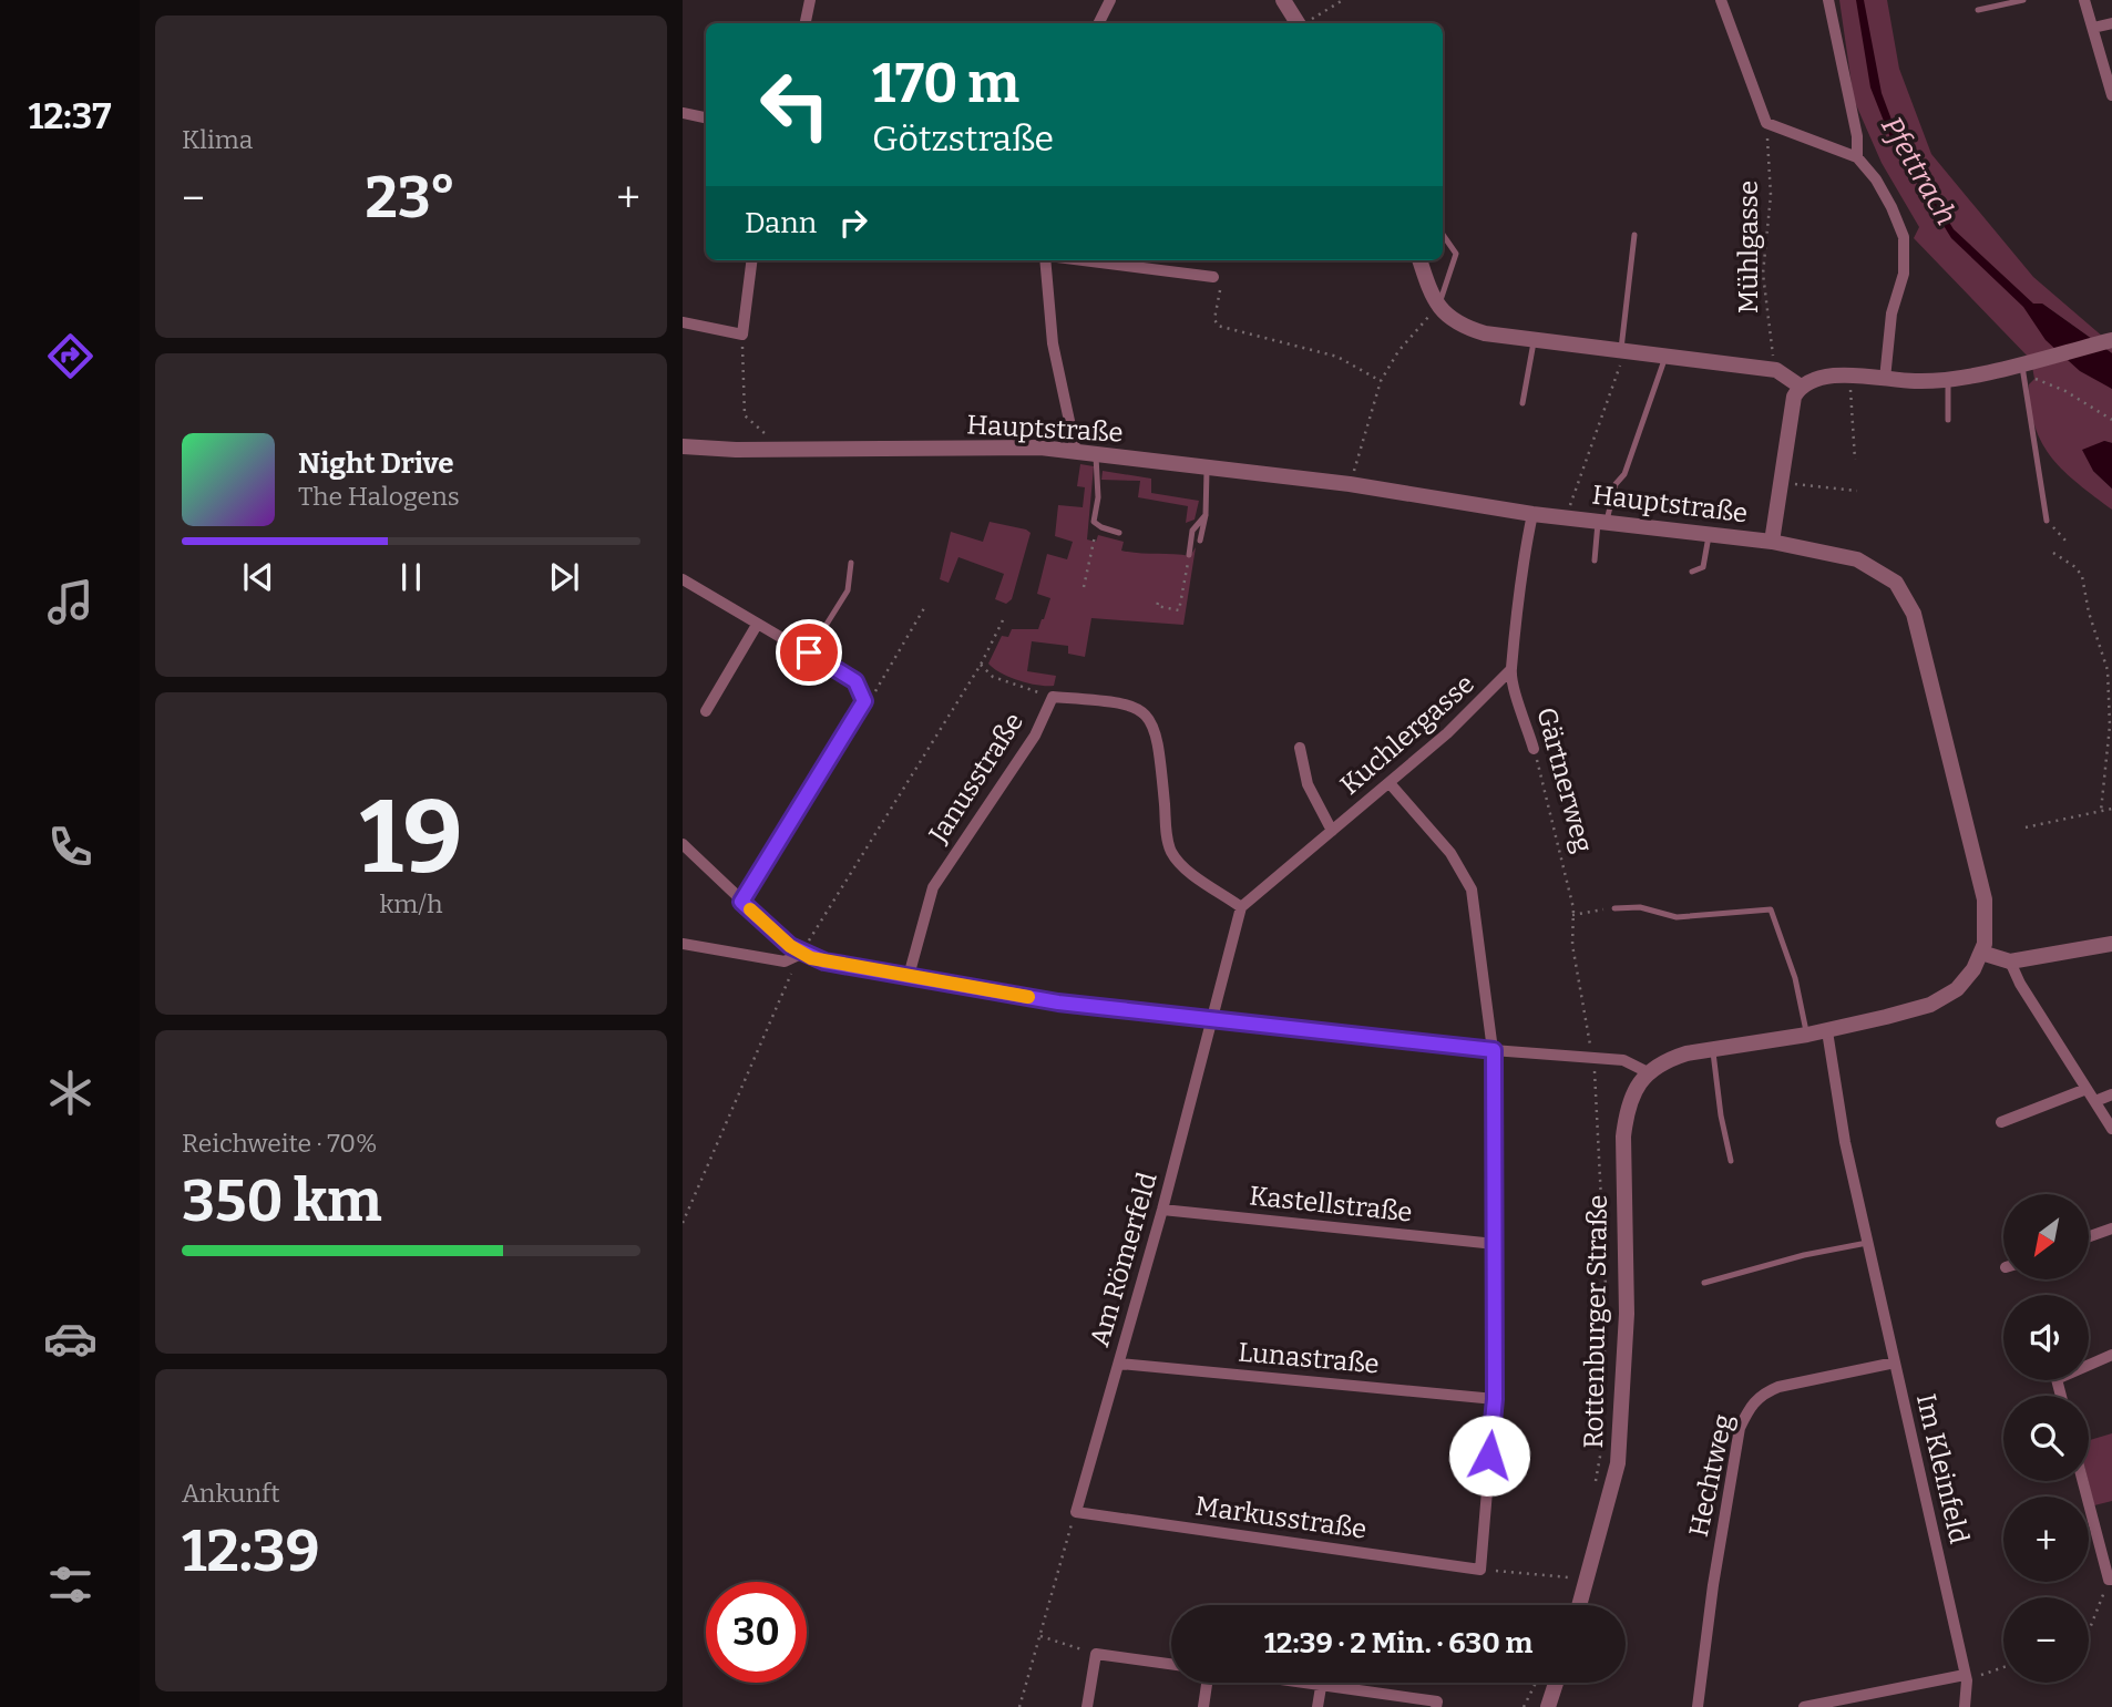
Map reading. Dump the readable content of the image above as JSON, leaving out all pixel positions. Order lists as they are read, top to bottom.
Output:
{
  "streets": {
    "street": [
      "Hauptstraße",
      "Kuchlergasse",
      "Janusstraße",
      "Gärtnerweg",
      "Kastellstraße",
      "Am Römerfeld",
      "Rottenburger Straße",
      "Lunastraße",
      "Im Kleinfeld",
      "Hechtweg",
      "Markusstraße"
    ],
    "path": ["Mühlgasse"]
  },
  "crossings": [
    ["Hauptstraße", "Gärtnerweg"],
    ["Hauptstraße", "Rottenburger Straße"],
    ["Hauptstraße", "Im Kleinfeld"],
    ["Kuchlergasse", "Janusstraße"],
    ["Kuchlergasse", "Gärtnerweg"],
    ["Kastellstraße", "Am Römerfeld"],
    ["Am Römerfeld", "Lunastraße"],
    ["Am Römerfeld", "Markusstraße"],
    ["Im Kleinfeld", "Hechtweg"]
  ],
  "water": ["Pfettrach"],
  "north": "bottom left",
  "page": {
    "tabs": "12:37",
    "tile": [
      "Klima",
      ["19", "km/h"],
      ["Reichweite · 70%", "350 km"],
      ["Ankunft", "12:39"]
    ],
    "turn": ["170 m", "Götzstraße"],
    "heat": ["−", "23°", "+"],
    "then": "Dann",
    "song": ["Night Drive", "The Halogens"],
    "map_buttons": ["+", "−"],
    "limit": "30",
    "trip": "12:39 · 2 Min. · 630 m"
  }
}
